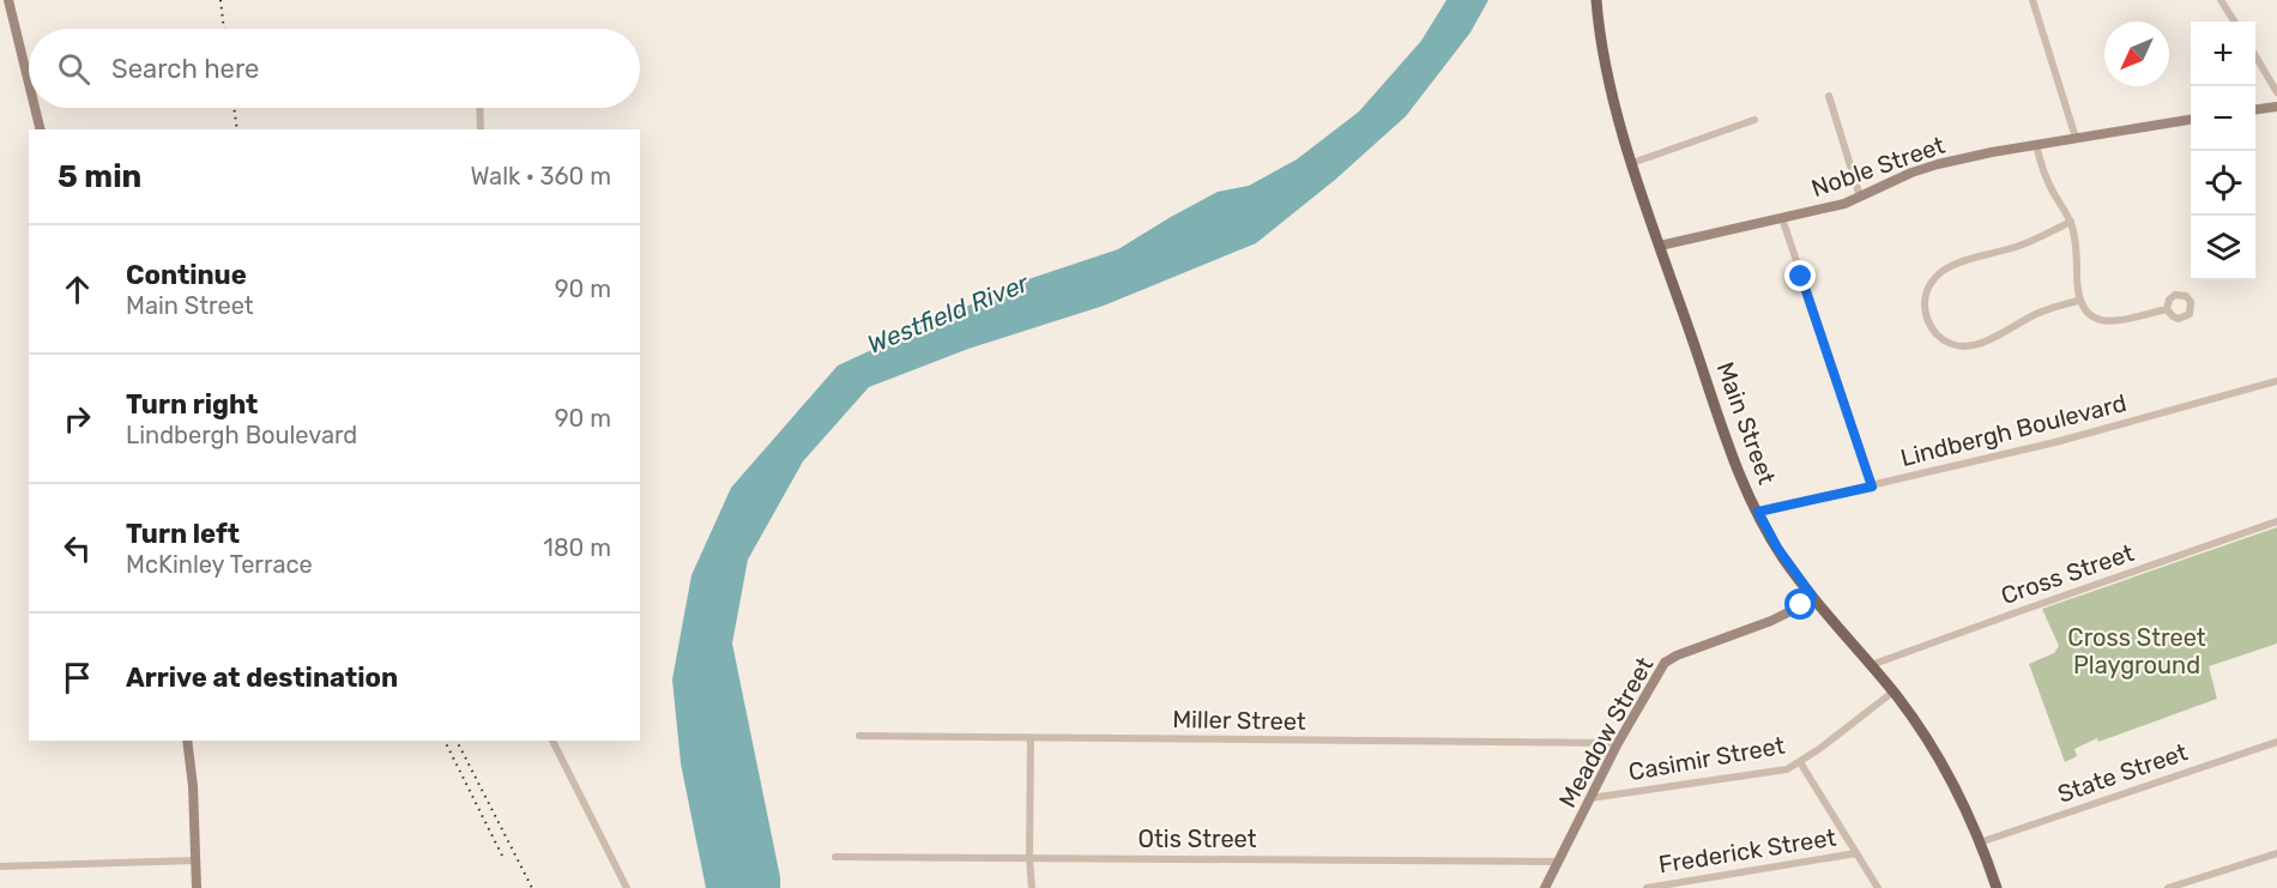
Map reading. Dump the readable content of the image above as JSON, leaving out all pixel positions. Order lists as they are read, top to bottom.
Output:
{
  "streets": {
    "main road": ["Noble Street", "Main Street", "Meadow Street"],
    "street": [
      "Lindbergh Boulevard",
      "Cross Street",
      "Miller Street",
      "Casimir Street",
      "State Street",
      "Otis Street",
      "Frederick Street"
    ]
  },
  "crossings": [
    ["Noble Street", "Main Street"],
    ["Main Street", "Lindbergh Boulevard"],
    ["Main Street", "Cross Street"],
    ["Main Street", "Meadow Street"],
    ["Main Street", "Casimir Street"],
    ["Main Street", "State Street"],
    ["Miller Street", "Meadow Street"],
    ["Meadow Street", "Casimir Street"],
    ["Meadow Street", "Otis Street"]
  ],
  "water": ["Westfield River"],
  "parks": ["Cross Street Playground"],
  "north": "bottom left",
  "page": {
    "map_buttons": ["+", "−"],
    "search": "Search here",
    "heading": ["5 min", "Walk · 360 m"],
    "list": [
      ["Continue", "Main Street", "90 m"],
      ["Turn right", "Lindbergh Boulevard", "90 m"],
      ["Turn left", "McKinley Terrace", "180 m"],
      "Arrive at destination"
    ]
  }
}
